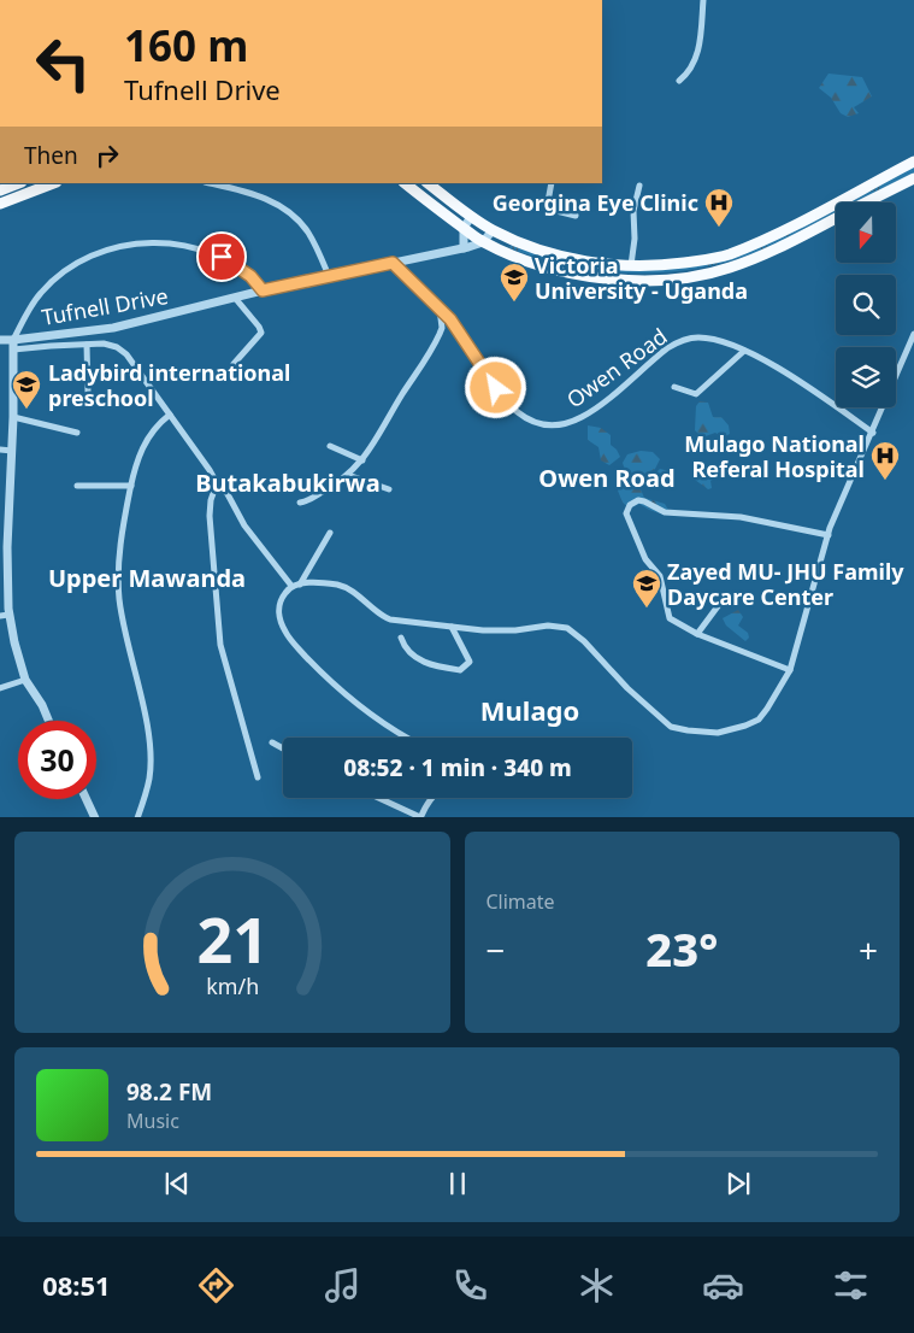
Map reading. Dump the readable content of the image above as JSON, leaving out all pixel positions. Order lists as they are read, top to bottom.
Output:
{
  "streets": {
    "street": ["Tufnell Drive", "Owen Road"]
  },
  "crossings": [
    ["Tufnell Drive", "Owen Road"]
  ],
  "districts": [
    "Owen Road",
    "Butakabukirwa",
    "Upper Mawanda",
    "Mulago"
  ],
  "places": {
    "hospital": ["Georgina Eye Clinic", "Mulago National Referal Hospital"],
    "school or university": ["Victoria University - Uganda", "Ladybird international preschool", "Zayed MU- JHU Family Daycare Center"]
  },
  "north": "bottom",
  "page": {
    "turn": ["160 m", "Tufnell Drive"],
    "then": "Then",
    "limit": "30",
    "trip": "08:52 · 1 min · 340 m",
    "tile": "Climate",
    "heat": ["−", "23°", "+"],
    "song": ["98.2 FM", "Music"],
    "tabs": "08:51",
    "gauge": ["21", "km/h"]
  }
}
